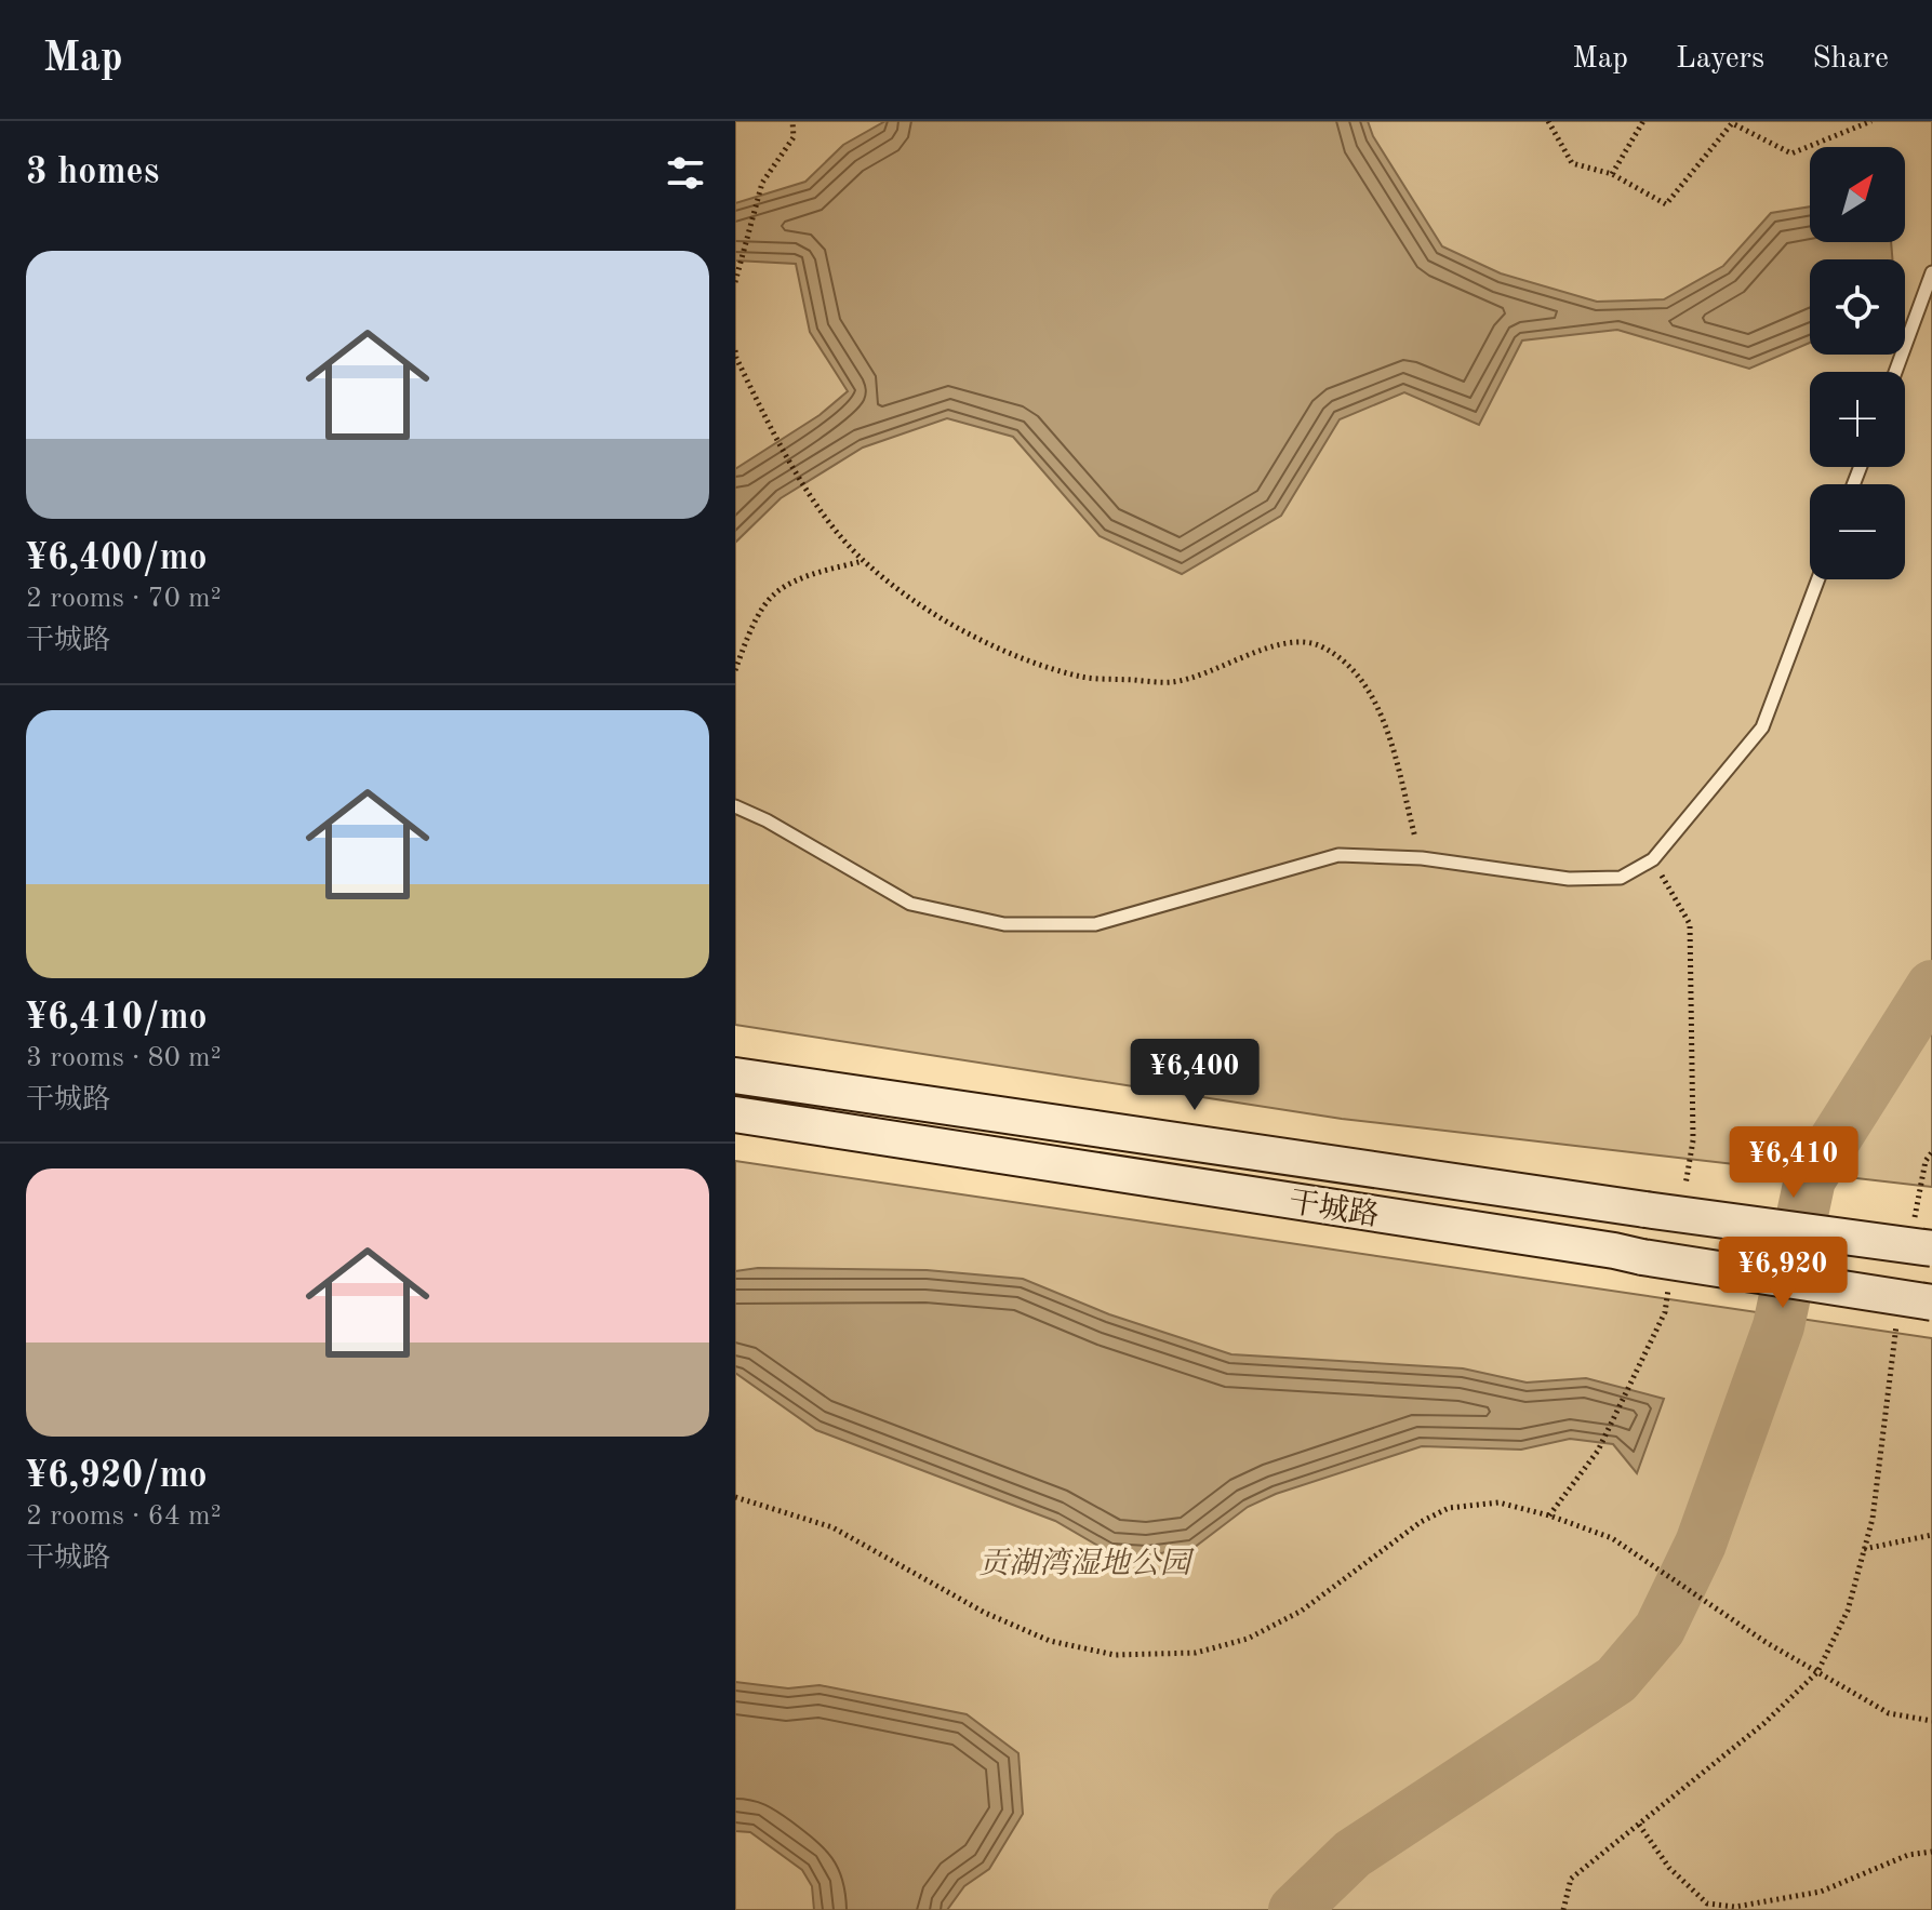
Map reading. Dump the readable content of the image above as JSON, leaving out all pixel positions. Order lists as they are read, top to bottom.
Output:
{
  "streets": {
    "street": ["干城路"]
  },
  "parks": ["贡湖湾湿地公园"],
  "north": "top right",
  "page": {
    "header": "Map",
    "nav": ["Map", "Layers", "Share"],
    "heading": "3 homes",
    "map_buttons": ["+", "−"],
    "list": [
      {
        "name": "¥6,400/mo",
        "note": "2 rooms · 70 m² · 干城路"
      },
      {
        "name": "¥6,410/mo",
        "note": "3 rooms · 80 m² · 干城路"
      },
      {
        "name": "¥6,920/mo",
        "note": "2 rooms · 64 m² · 干城路"
      }
    ],
    "price": ["¥6,400", "¥6,410", "¥6,920"]
  }
}
